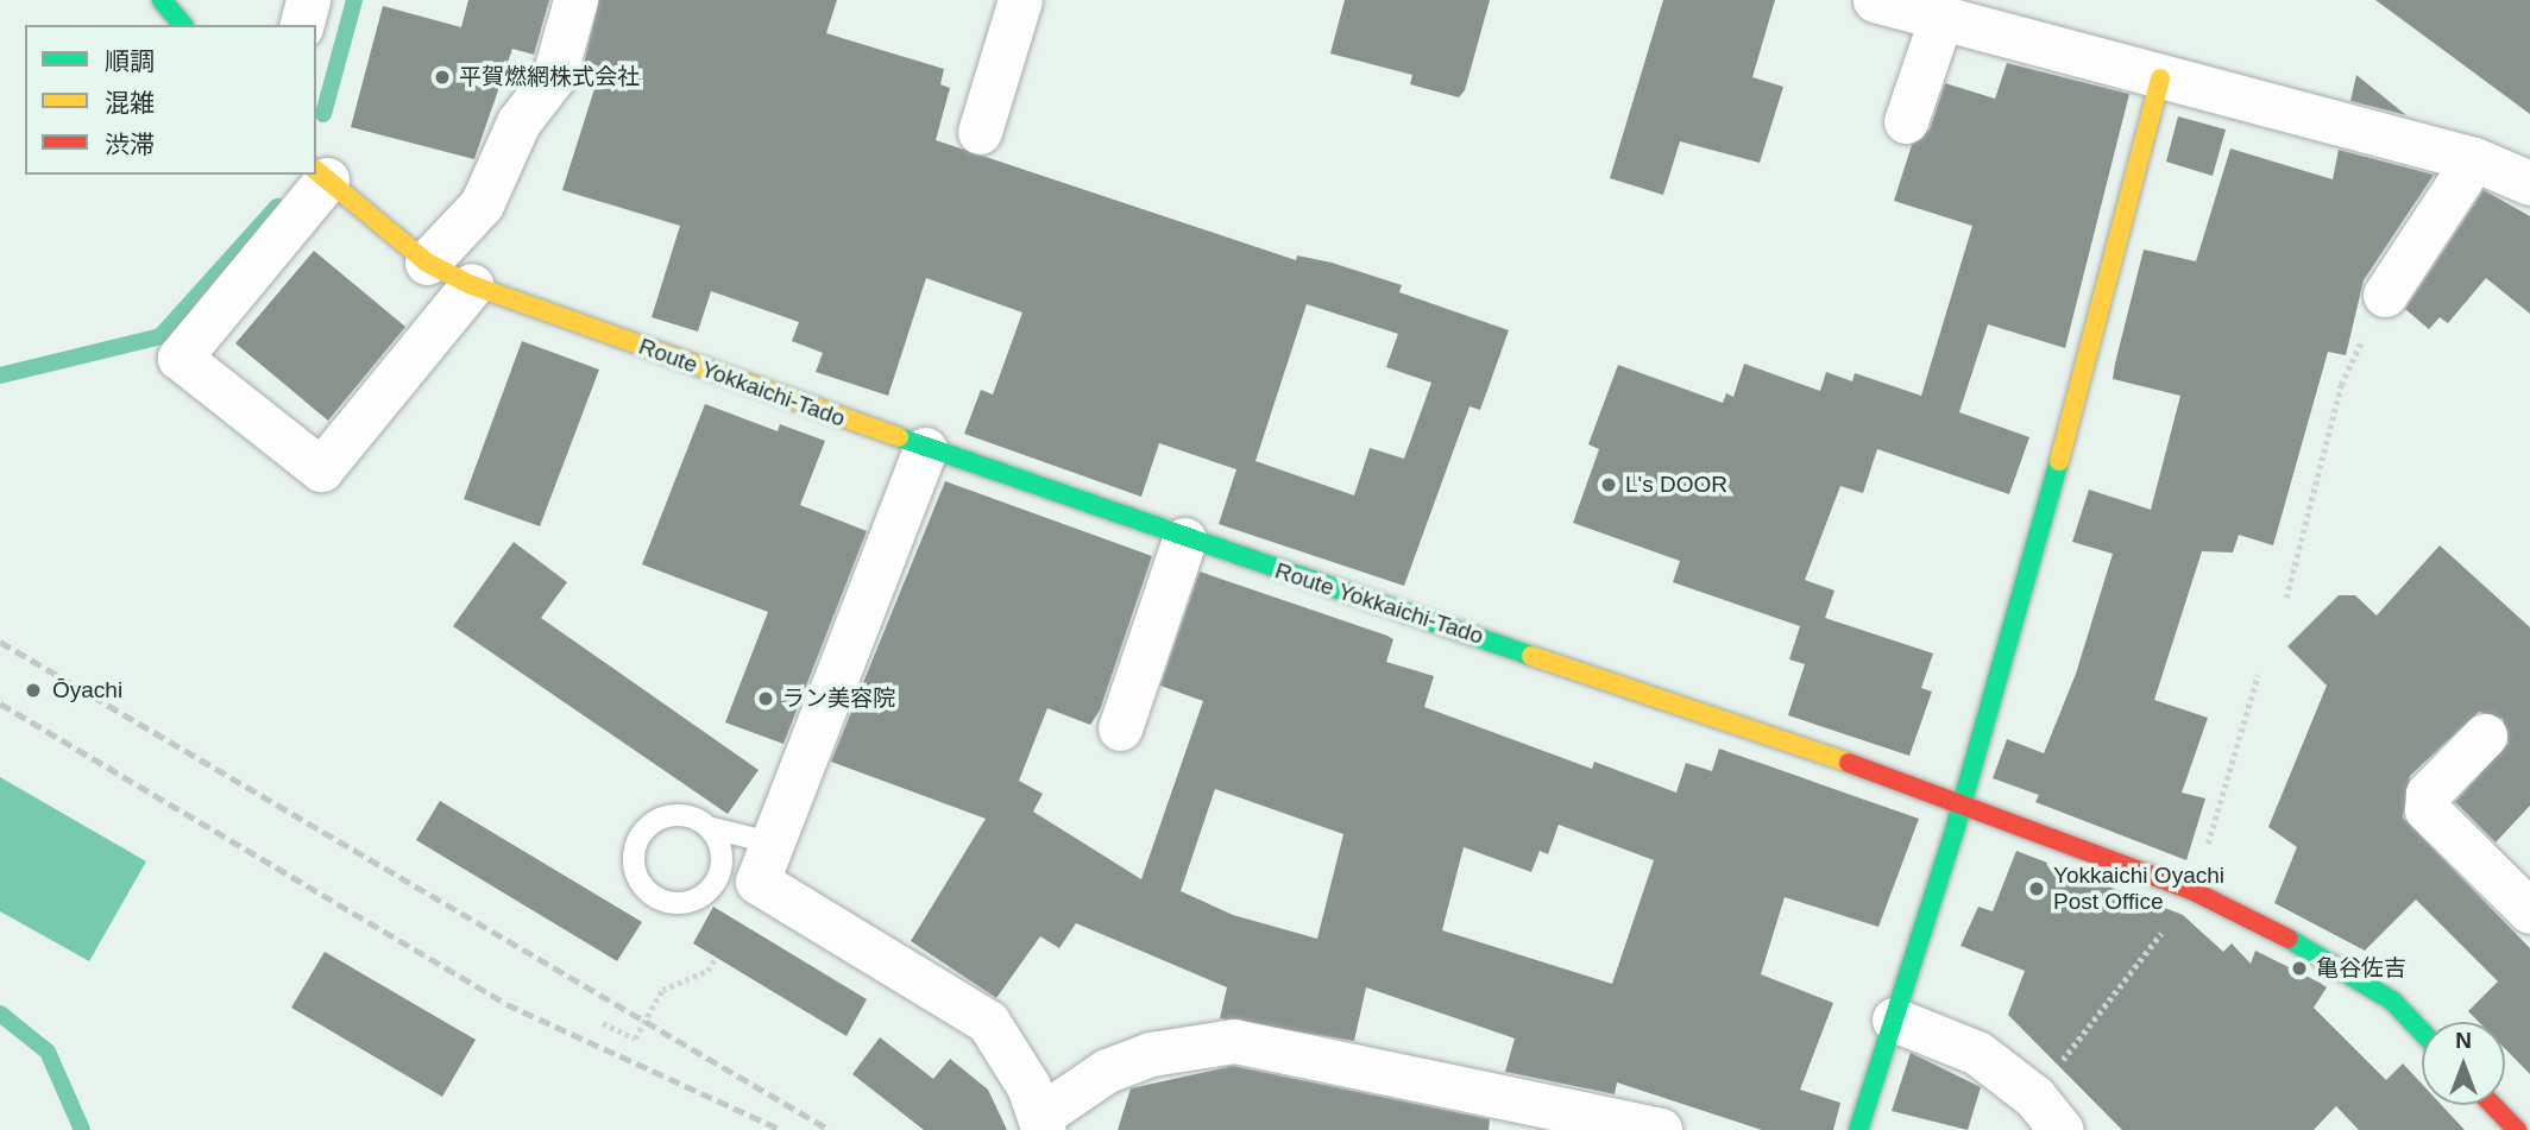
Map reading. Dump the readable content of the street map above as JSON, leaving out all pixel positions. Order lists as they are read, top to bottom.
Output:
{
  "streets": {
    "main road": ["Route Yokkaichi-Tado"]
  },
  "places": [
    "平賀燃網株式会社",
    "L's DOOR",
    "Ōyachi",
    "ラン美容院",
    "Yokkaichi Oyachi Post Office",
    "亀谷佐吉"
  ],
  "legend": ["順調", "混雑", "渋滞"],
  "north": "top"
}
